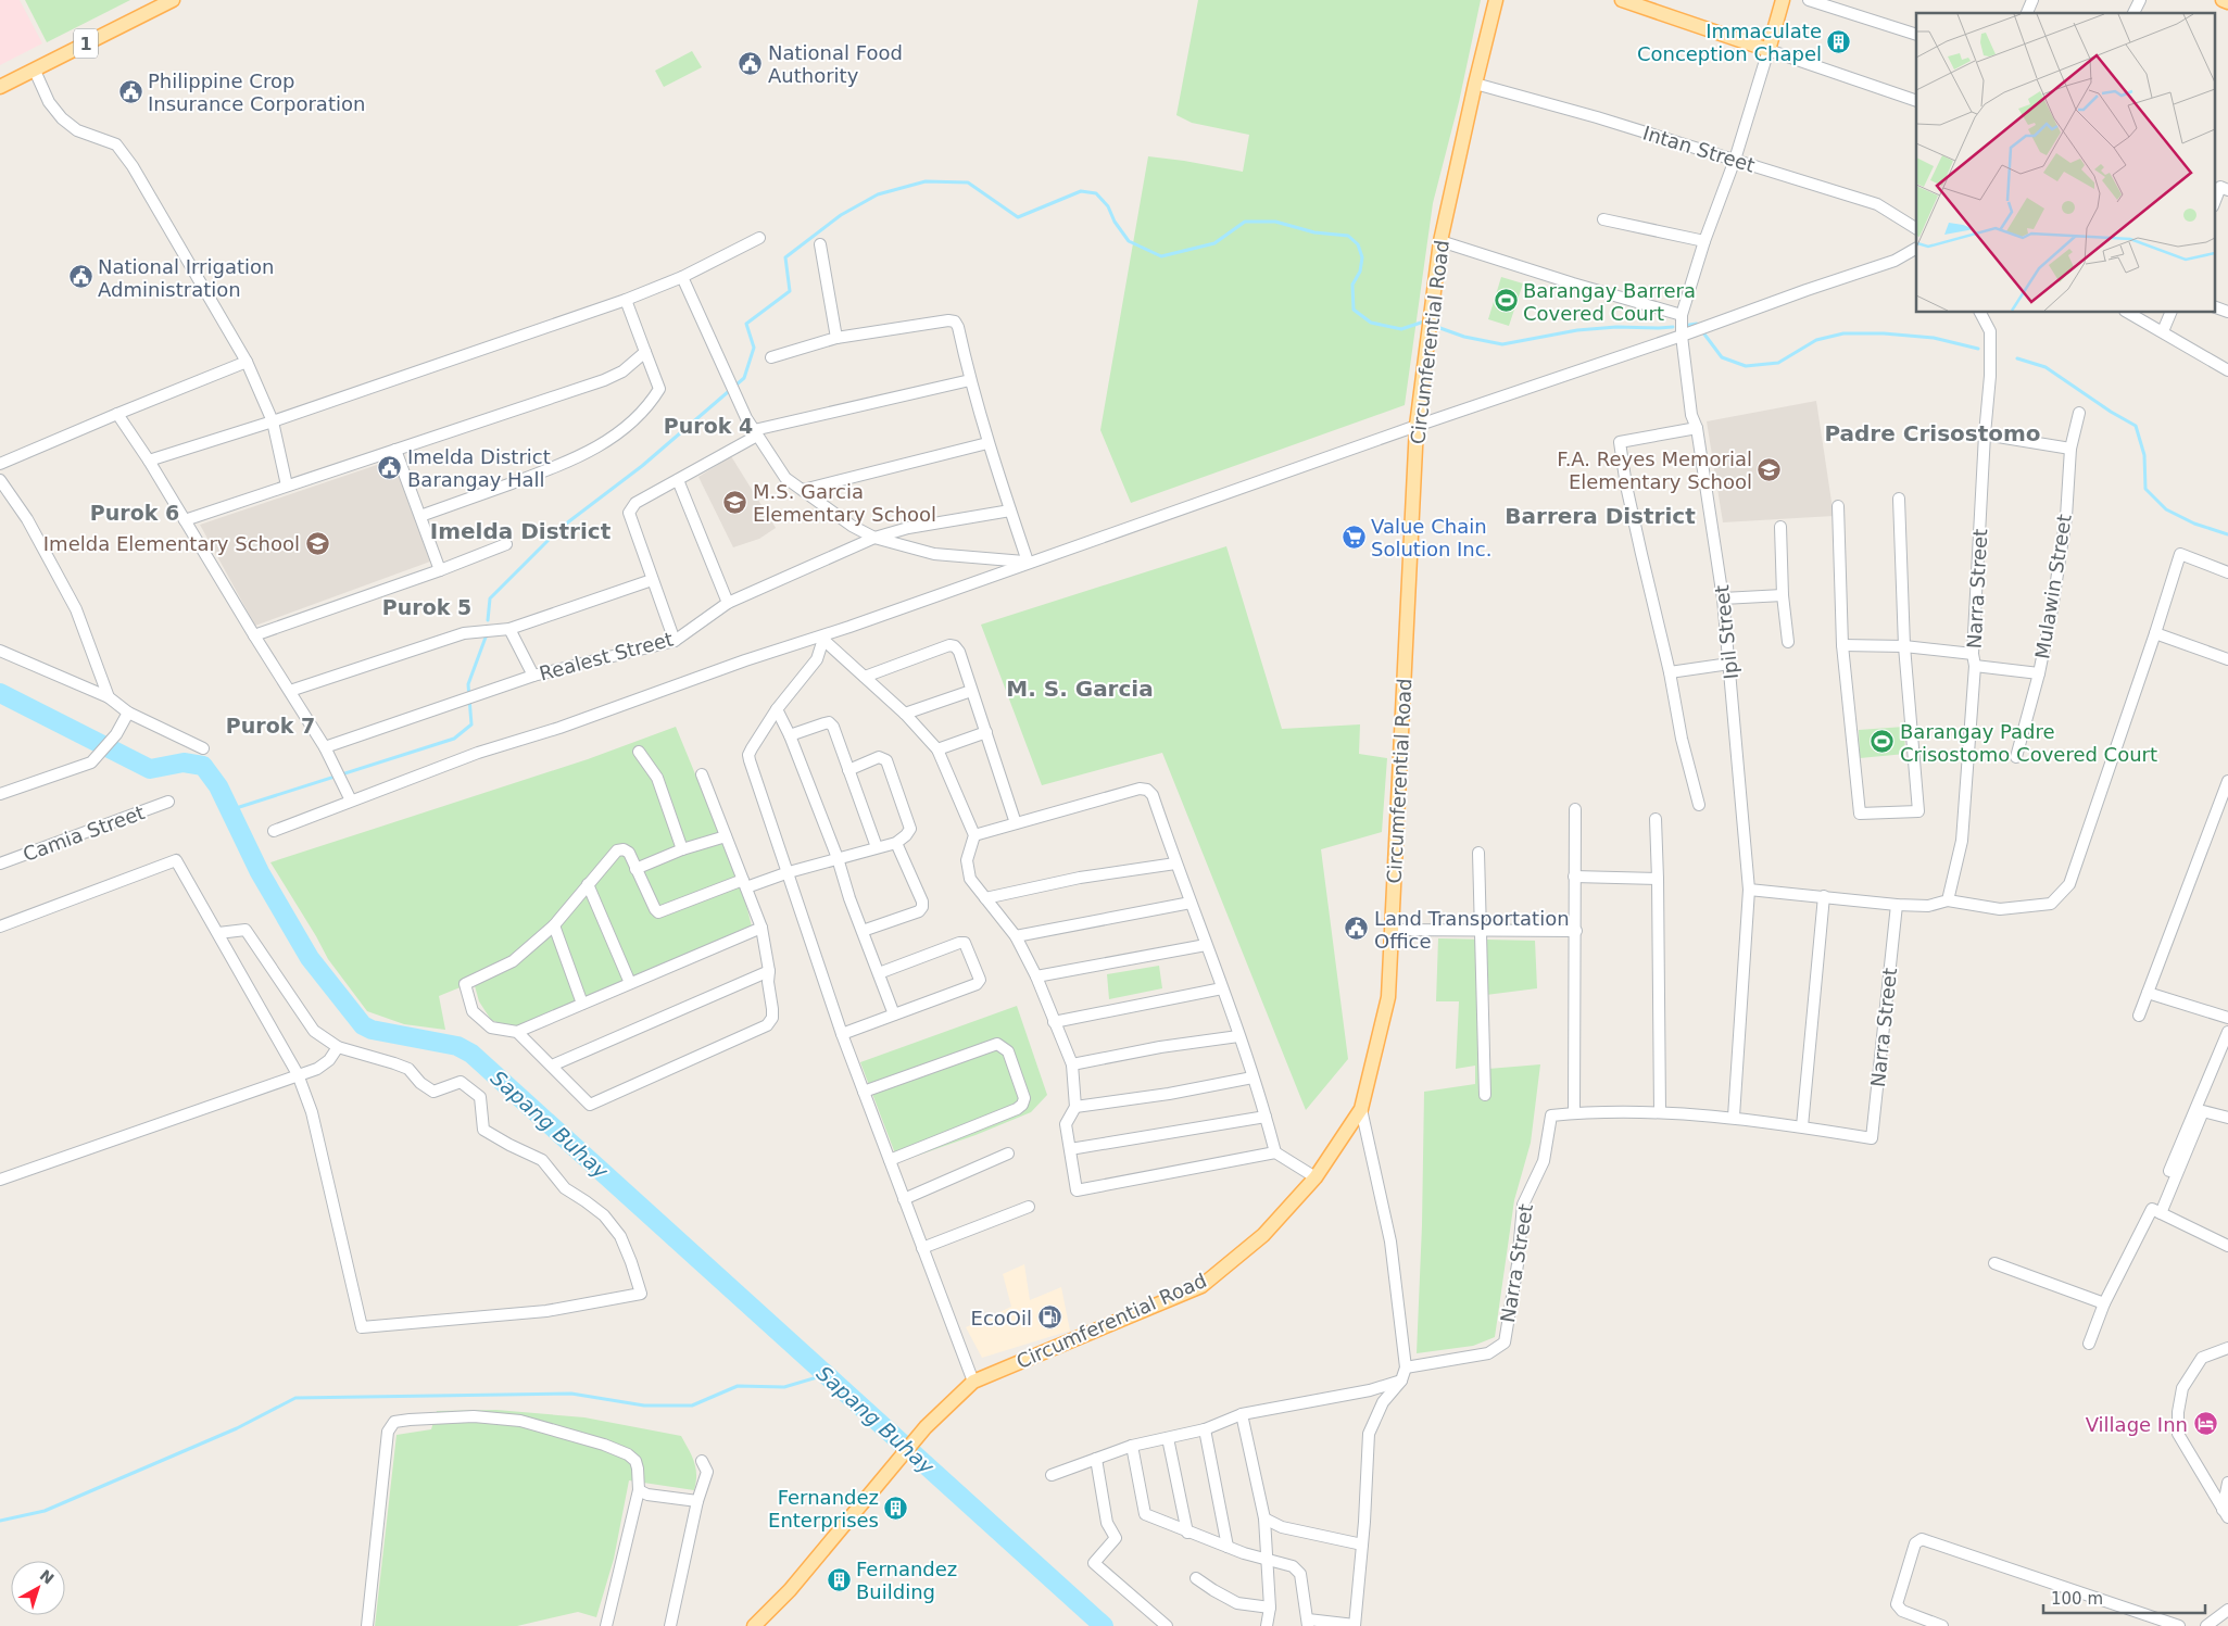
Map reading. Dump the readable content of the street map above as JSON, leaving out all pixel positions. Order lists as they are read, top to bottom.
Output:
{
  "streets": {
    "main road": ["1", "Circumferential Road"],
    "street": [
      "Intan Street",
      "Mulawin Street",
      "Narra Street",
      "Ipil Street",
      "Realest Street",
      "Camia Street"
    ]
  },
  "crossings": [
    ["Intan Street", "Circumferential Road"],
    ["Intan Street", "Ipil Street"],
    ["Narra Street", "Ipil Street"]
  ],
  "districts": [
    "Purok 4",
    "Padre Crisostomo",
    "Purok 6",
    "Barrera District",
    "Imelda District",
    "Purok 5",
    "M. S. Garcia",
    "Purok 7"
  ],
  "water": ["Sapang Buhay"],
  "places": {
    "building": ["Immaculate Conception Chapel", "Fernandez Enterprises", "Fernandez Building"],
    "public building": [
      "National Food Authority",
      "Philippine Crop Insurance Corporation",
      "National Irrigation Administration",
      "Imelda District Barangay Hall",
      "Land Transportation Office"
    ],
    "sports": ["Barangay Barrera Covered Court", "Barangay Padre Crisostomo Covered Court"],
    "school or university": ["F.A. Reyes Memorial Elementary School", "M.S. Garcia Elementary School", "Imelda Elementary School"],
    "supermarket": ["Value Chain Solution Inc."],
    "fuel station": ["EcoOil"],
    "hotel": ["Village Inn"]
  },
  "scale_bar": "100 m",
  "north": "top right"
}
